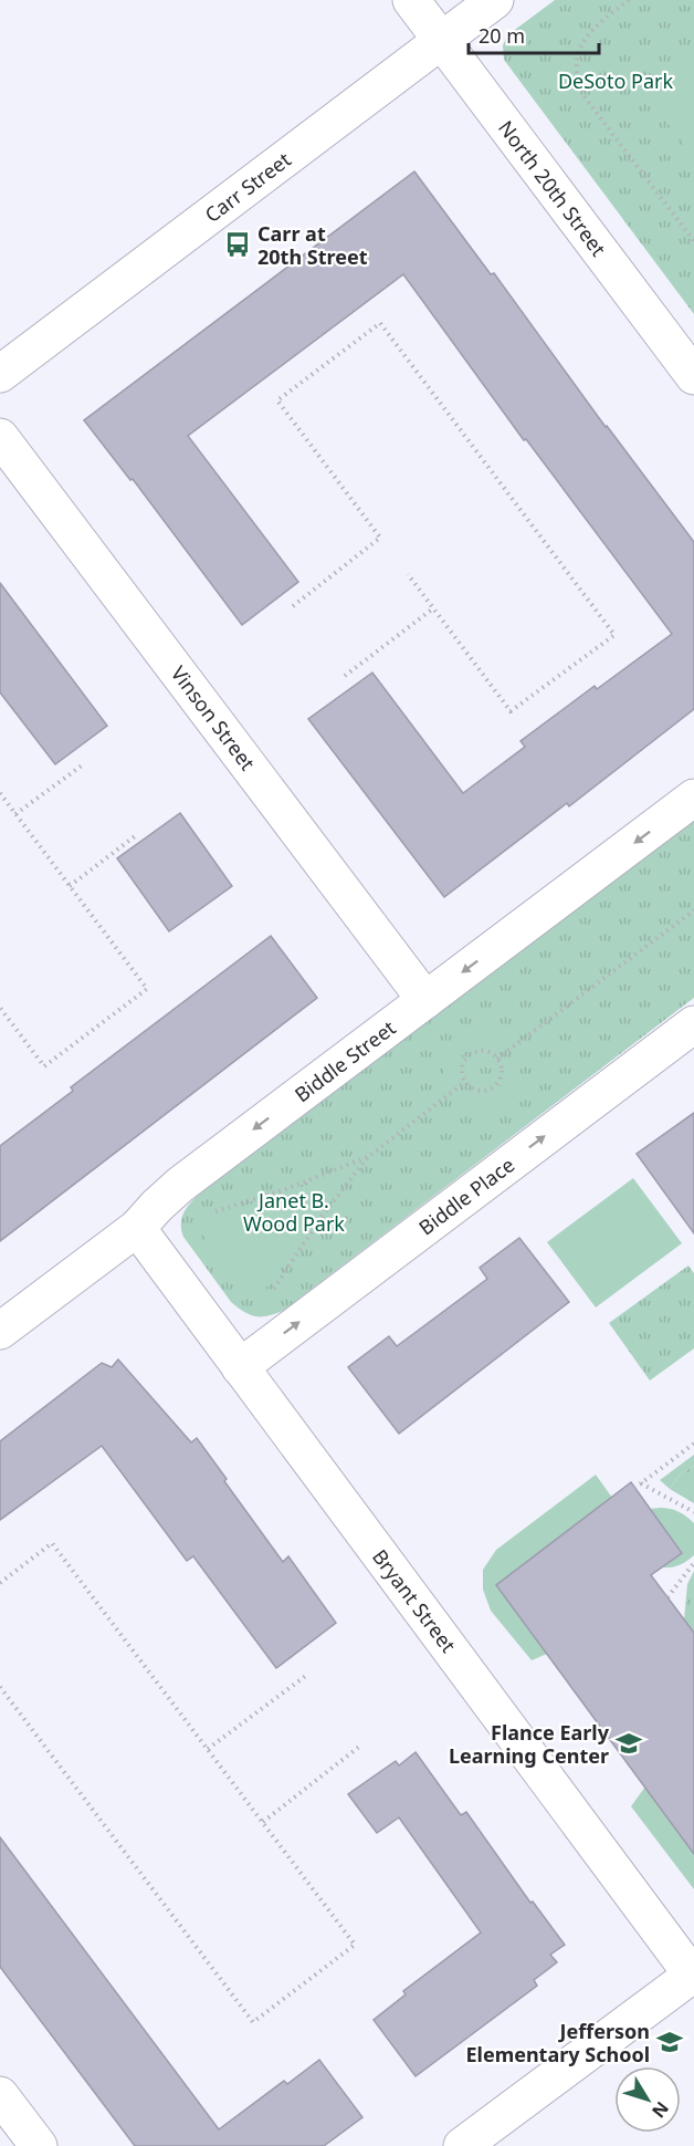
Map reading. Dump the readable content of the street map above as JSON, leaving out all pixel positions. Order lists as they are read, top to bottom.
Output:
{
  "streets": {
    "street": [
      "Carr Street",
      "North 20th Street",
      "Vinson Street",
      "Biddle Street",
      "Biddle Place",
      "Bryant Street"
    ]
  },
  "crossings": [
    ["Carr Street", "North 20th Street"],
    ["Vinson Street", "Biddle Street"],
    ["Biddle Street", "Bryant Street"],
    ["Biddle Place", "Bryant Street"]
  ],
  "one_way": ["Biddle Street", "Biddle Place"],
  "parks": ["DeSoto Park", "Janet B. Wood Park"],
  "places": {
    "bus stop": ["Carr at 20th Street"],
    "school or university": ["Flance Early Learning Center", "Jefferson Elementary School"]
  },
  "scale_bar": "20 m",
  "north": "bottom right"
}
